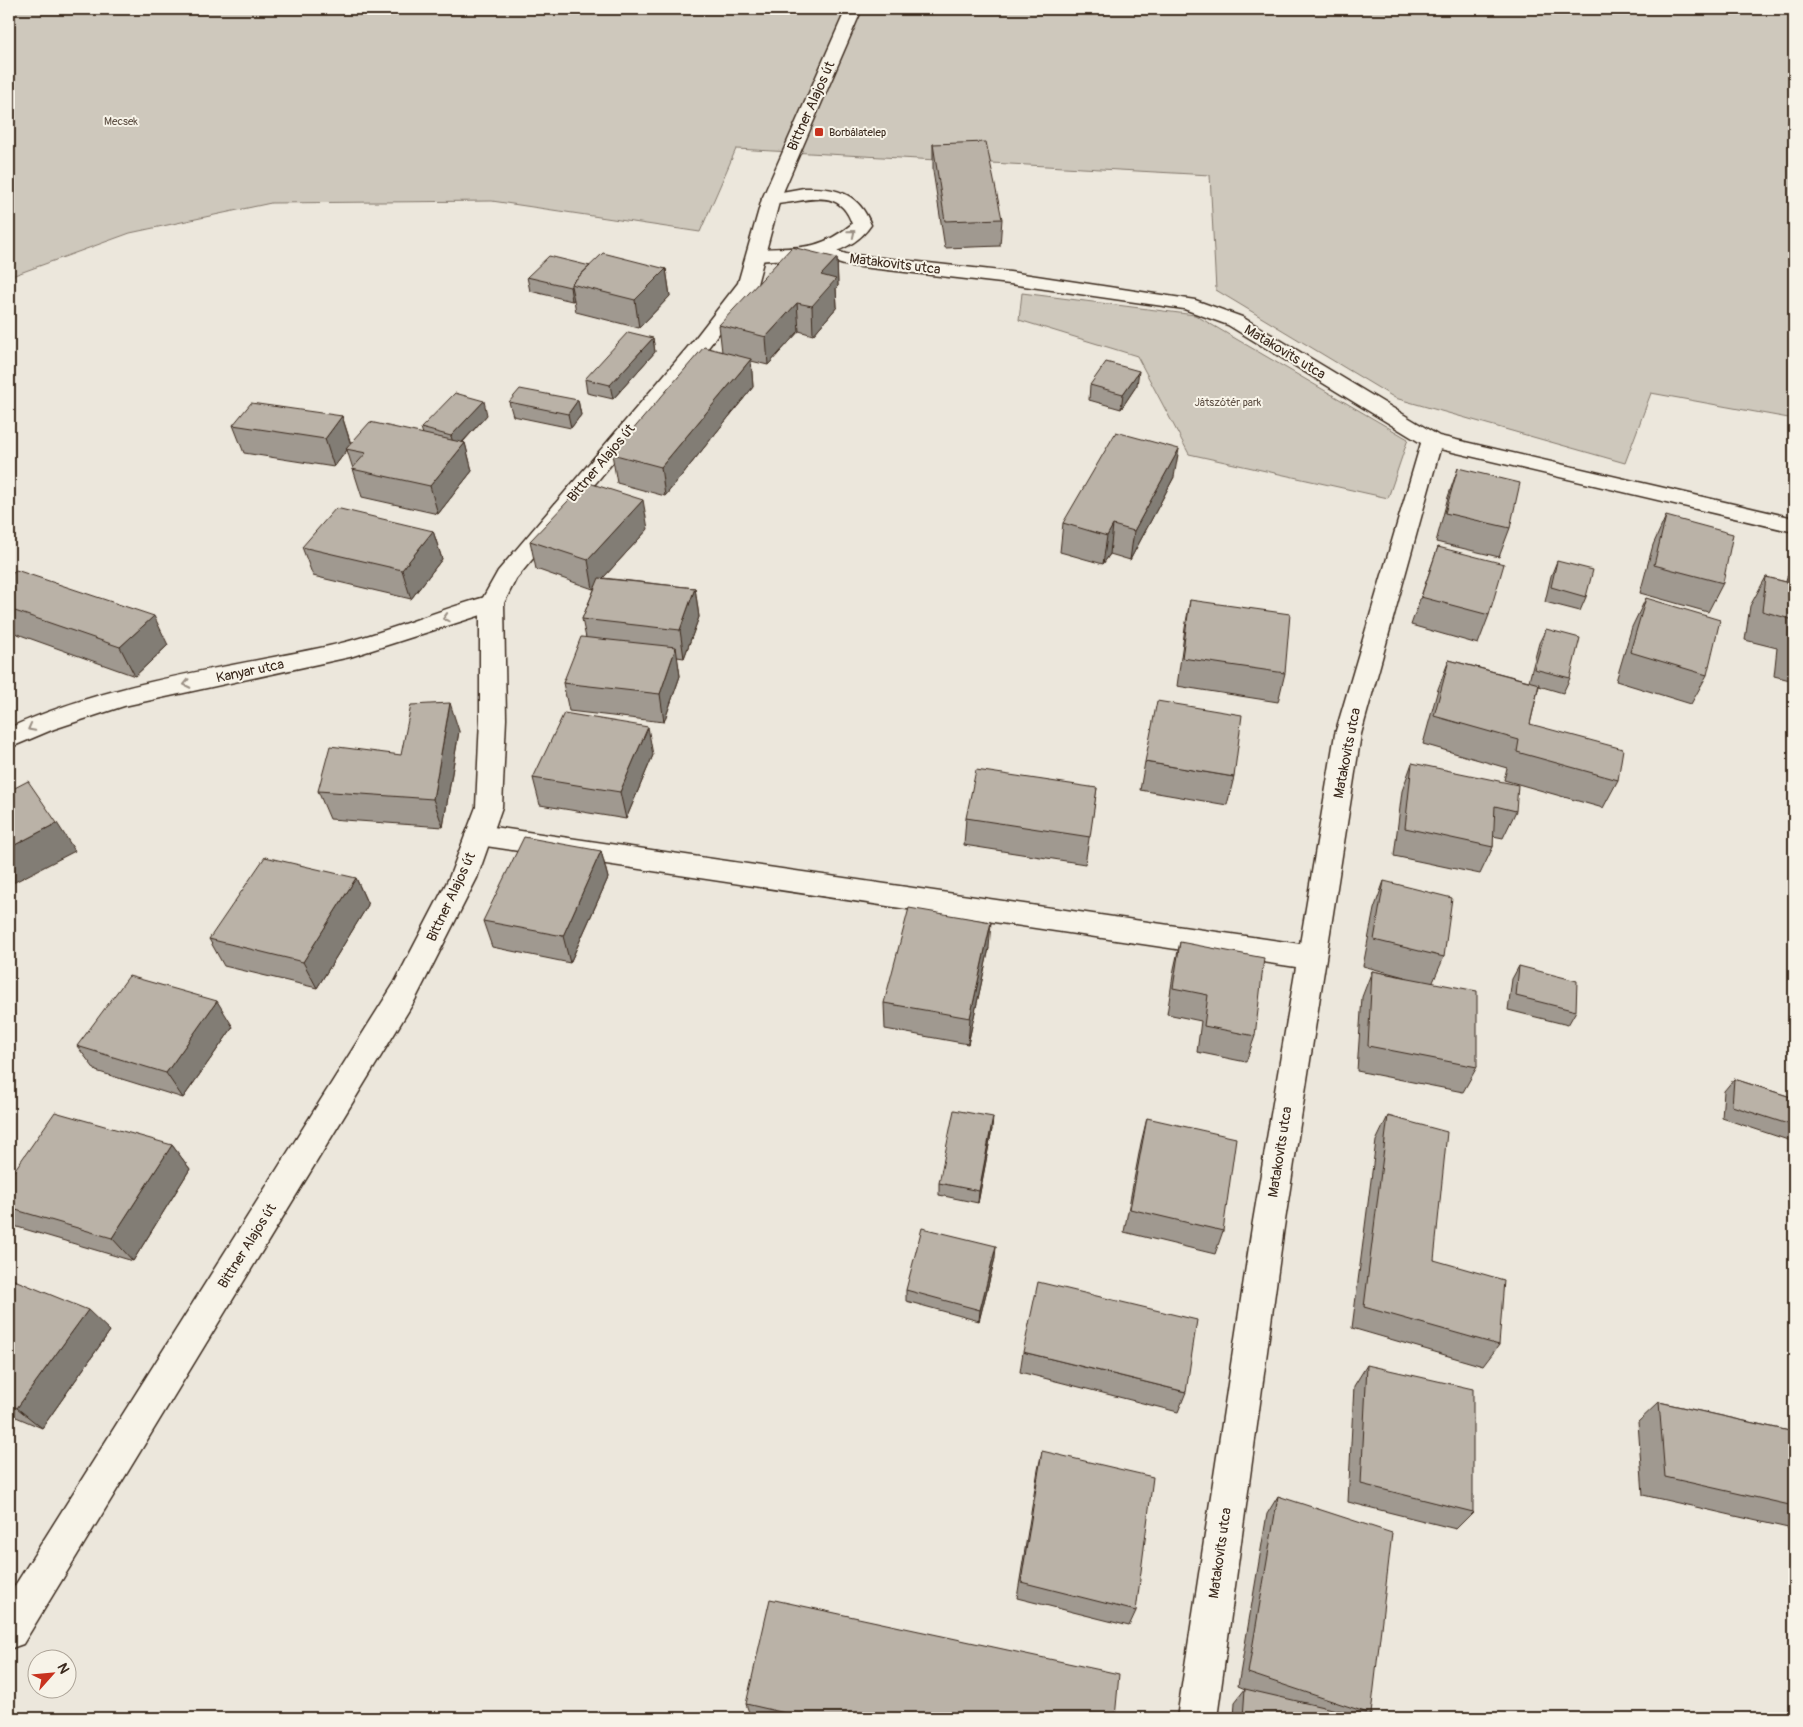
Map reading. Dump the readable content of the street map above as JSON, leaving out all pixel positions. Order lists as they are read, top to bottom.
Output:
{
  "streets": {
    "street": ["Bittner Alajos út", "Matakovits utca", "Kanyar utca"]
  },
  "crossings": [
    ["Bittner Alajos út", "Kanyar utca"]
  ],
  "one_way": ["Kanyar utca"],
  "parks": ["Mecsek", "Játszótér park"],
  "places": {
    "transit": ["Borbálatelep"]
  },
  "north": "top right"
}
